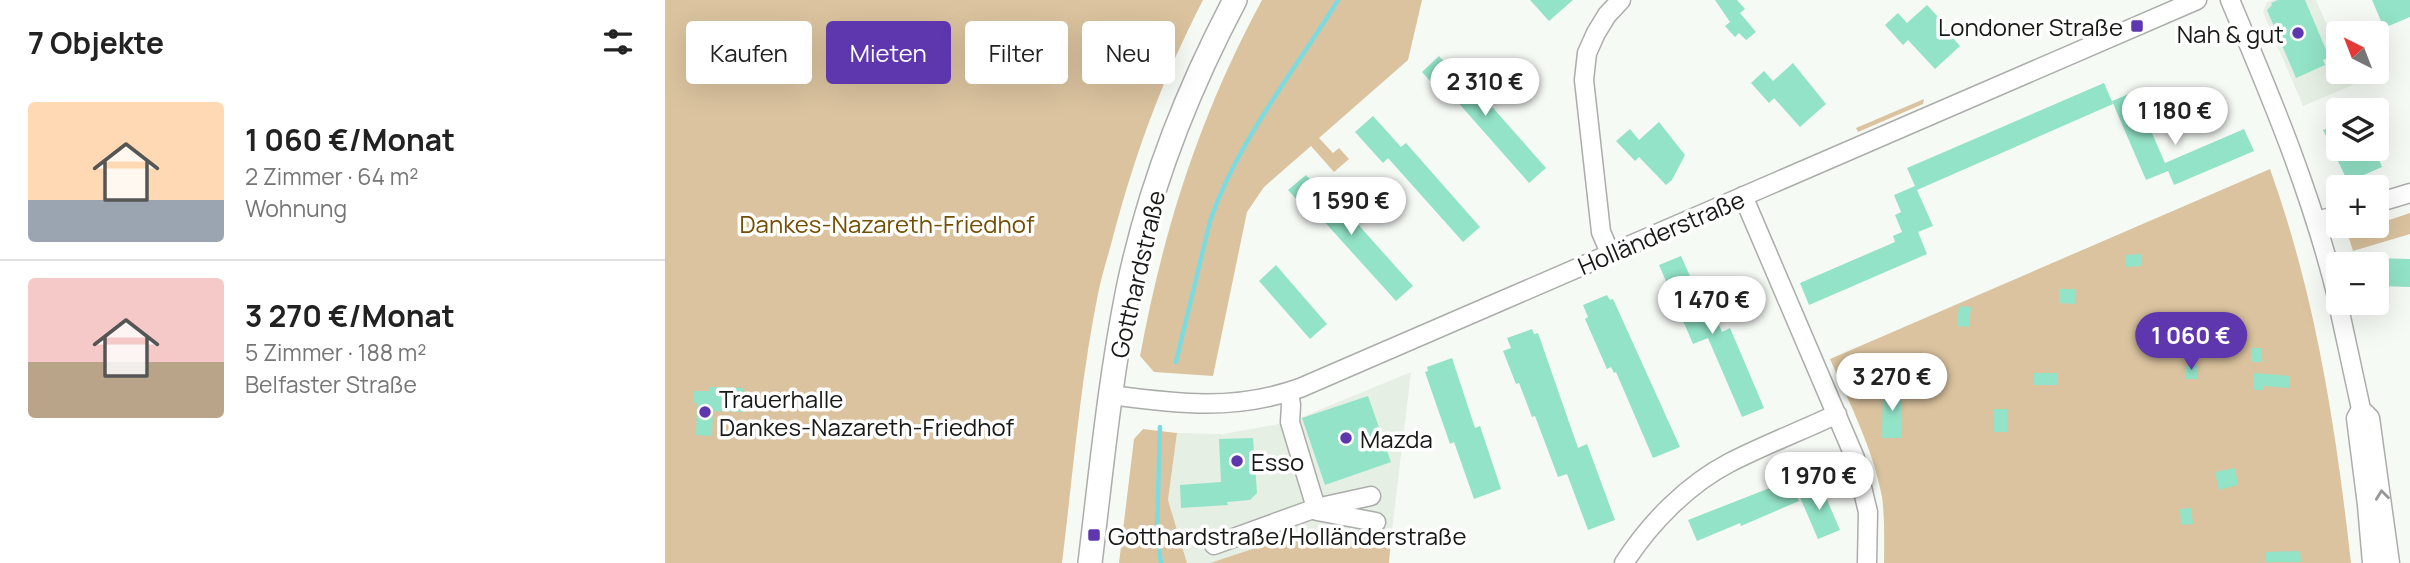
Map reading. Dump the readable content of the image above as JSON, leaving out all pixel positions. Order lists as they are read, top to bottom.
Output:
{
  "streets": {
    "main road": ["Gotthardstraße"],
    "street": ["Holländerstraße"]
  },
  "crossings": [
    ["Holländerstraße", "Gotthardstraße"]
  ],
  "parks": ["Dankes-Nazareth-Friedhof"],
  "places": {
    "transit": ["Londoner Straße", "Gotthardstraße/Holländerstraße"],
    "other": [
      "Nah & gut",
      "Trauerhalle Dankes-Nazareth-Friedhof",
      "Mazda",
      "Esso"
    ]
  },
  "north": "top left",
  "page": {
    "heading": "7 Objekte",
    "map_buttons": ["+", "−"],
    "chip": [
      "Kaufen",
      "Mieten",
      "Filter",
      "Neu"
    ],
    "price": [
      "2 310 €",
      "1 180 €",
      "1 590 €",
      "1 470 €",
      "1 060 €",
      "3 270 €",
      "1 970 €"
    ],
    "list": [
      {
        "name": "1 060 €/Monat",
        "note": "2 Zimmer · 64 m² · Wohnung"
      },
      {
        "name": "3 270 €/Monat",
        "note": "5 Zimmer · 188 m² · Belfaster Straße"
      }
    ]
  }
}
